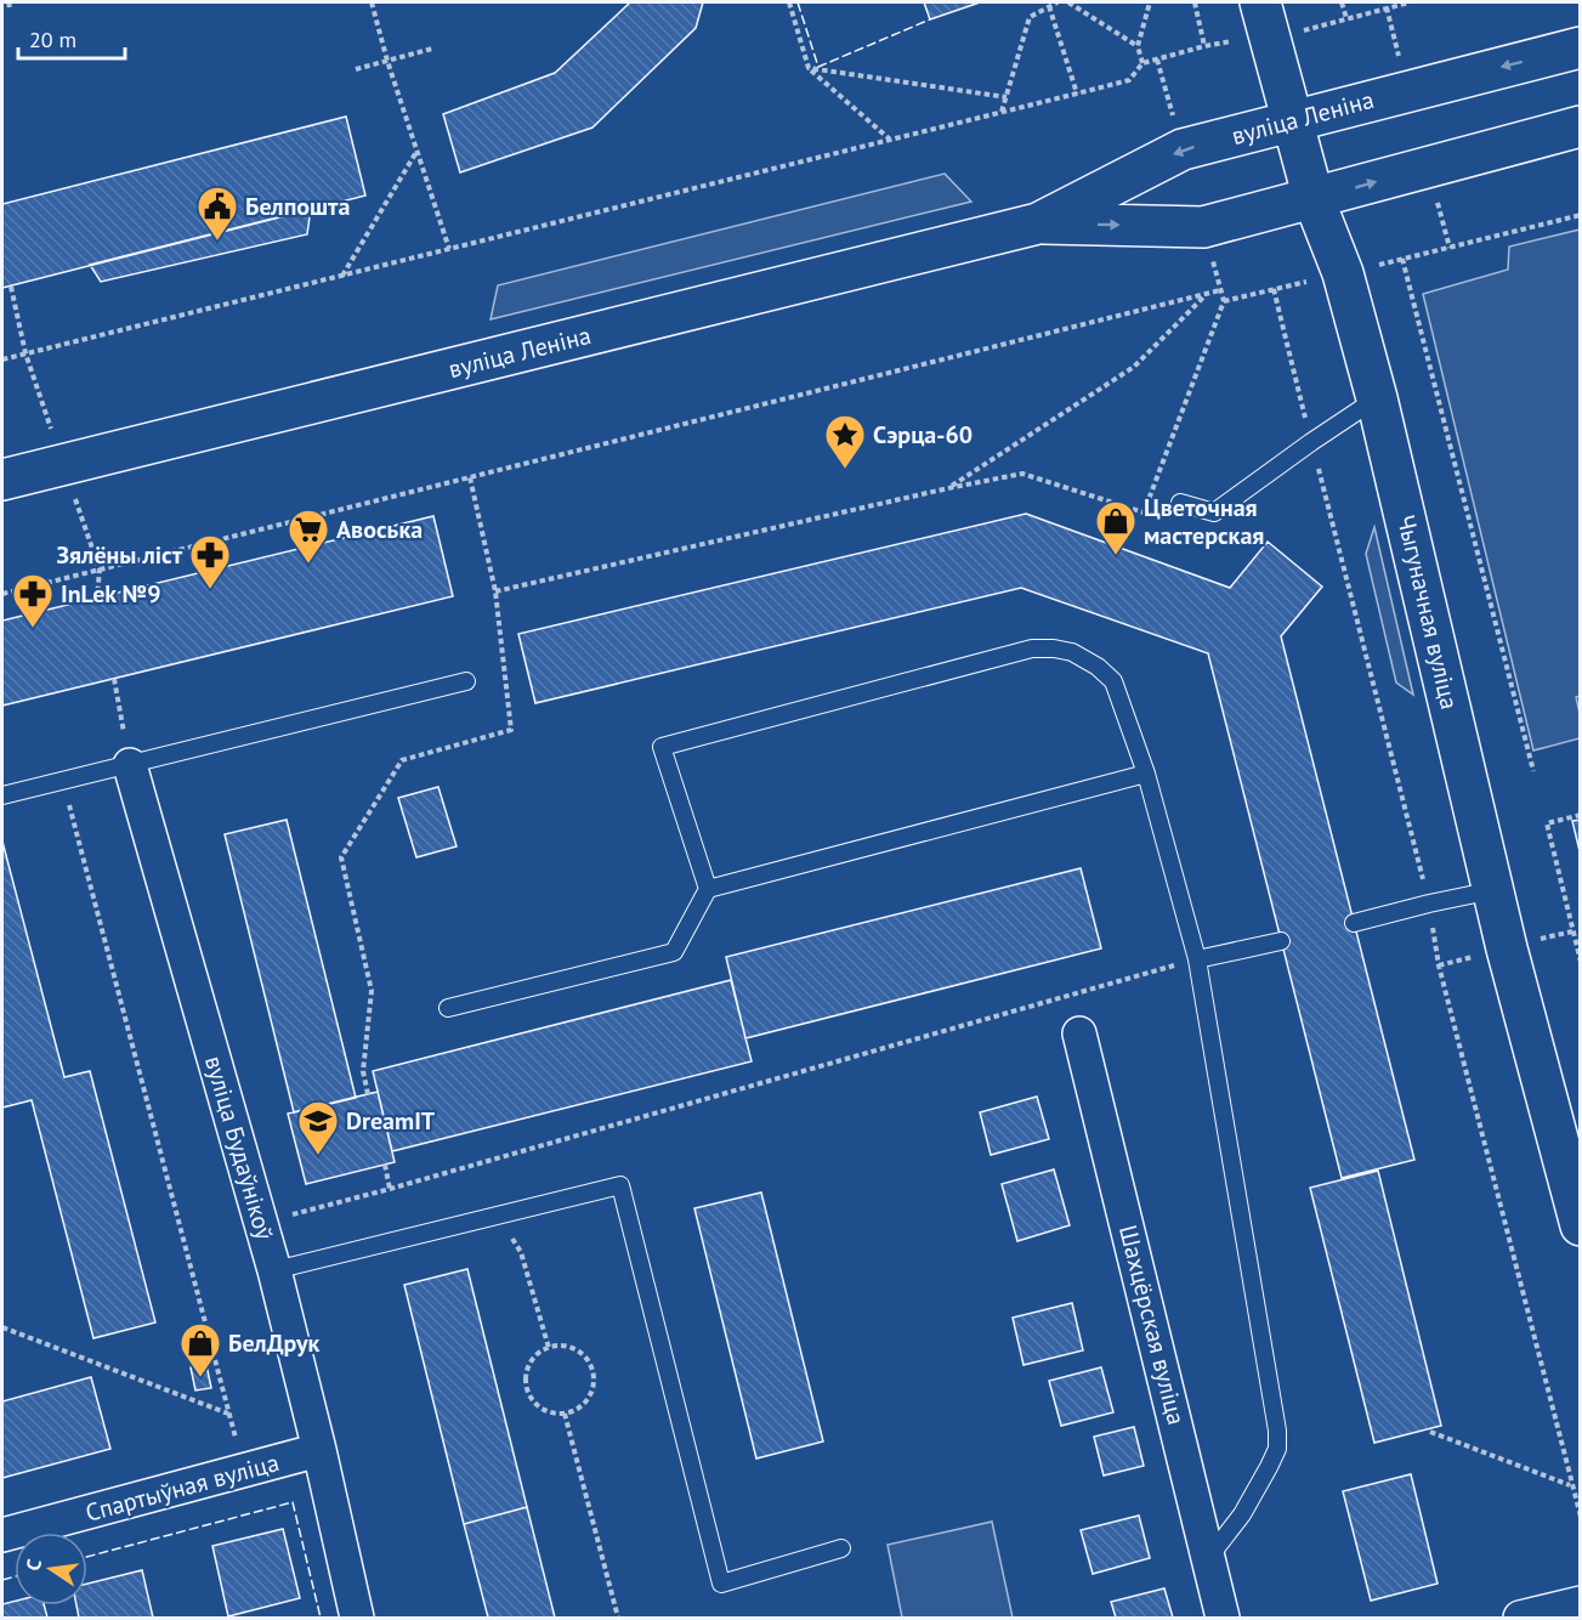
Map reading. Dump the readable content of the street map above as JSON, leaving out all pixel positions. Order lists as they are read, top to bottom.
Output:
{
  "streets": {
    "main road": ["вуліца Леніна", "Чыгуначная вуліца"],
    "street": ["вуліца Будаўнікоў", "Шахцёрская вуліца", "Спартыўная вуліца"]
  },
  "crossings": [
    ["вуліца Леніна", "Чыгуначная вуліца"],
    ["вуліца Будаўнікоў", "Спартыўная вуліца"]
  ],
  "places": {
    "public building": ["Белпошта"],
    "place": ["Сэрца-60"],
    "shop": ["Цветочная мастерская", "БелДрук"],
    "supermarket": ["Авоська"],
    "pharmacy": ["Зялёны ліст", "InLek №9"],
    "school or university": ["DreamIT"]
  },
  "scale_bar": "20 m",
  "north": "left"
}
